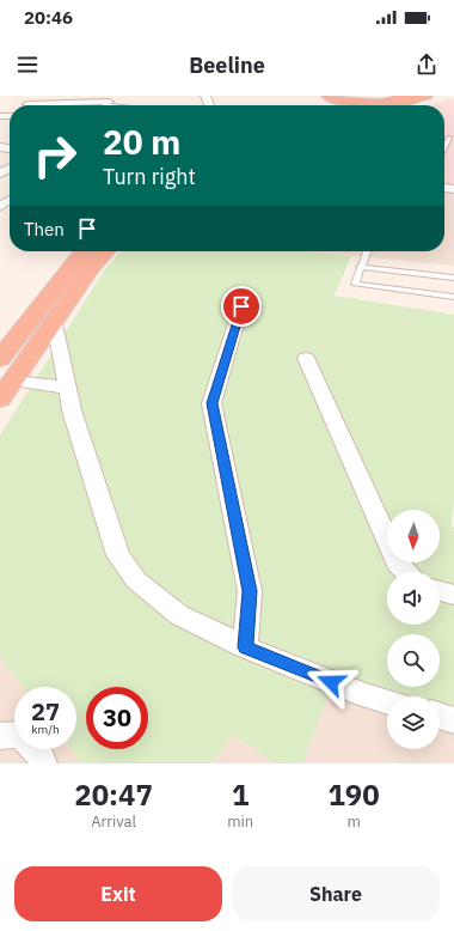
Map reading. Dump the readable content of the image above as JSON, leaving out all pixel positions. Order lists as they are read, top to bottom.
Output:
{
  "north": "bottom",
  "page": {
    "status": "20:46",
    "header": "Beeline",
    "turn": ["20 m", "Turn right"],
    "then": "Then",
    "speed": "27 km/h",
    "limit": "30",
    "eta": [
      "20:47",
      "Arrival",
      "1",
      "min",
      "190",
      "m"
    ],
    "buttons": ["Exit", "Share"]
  }
}
